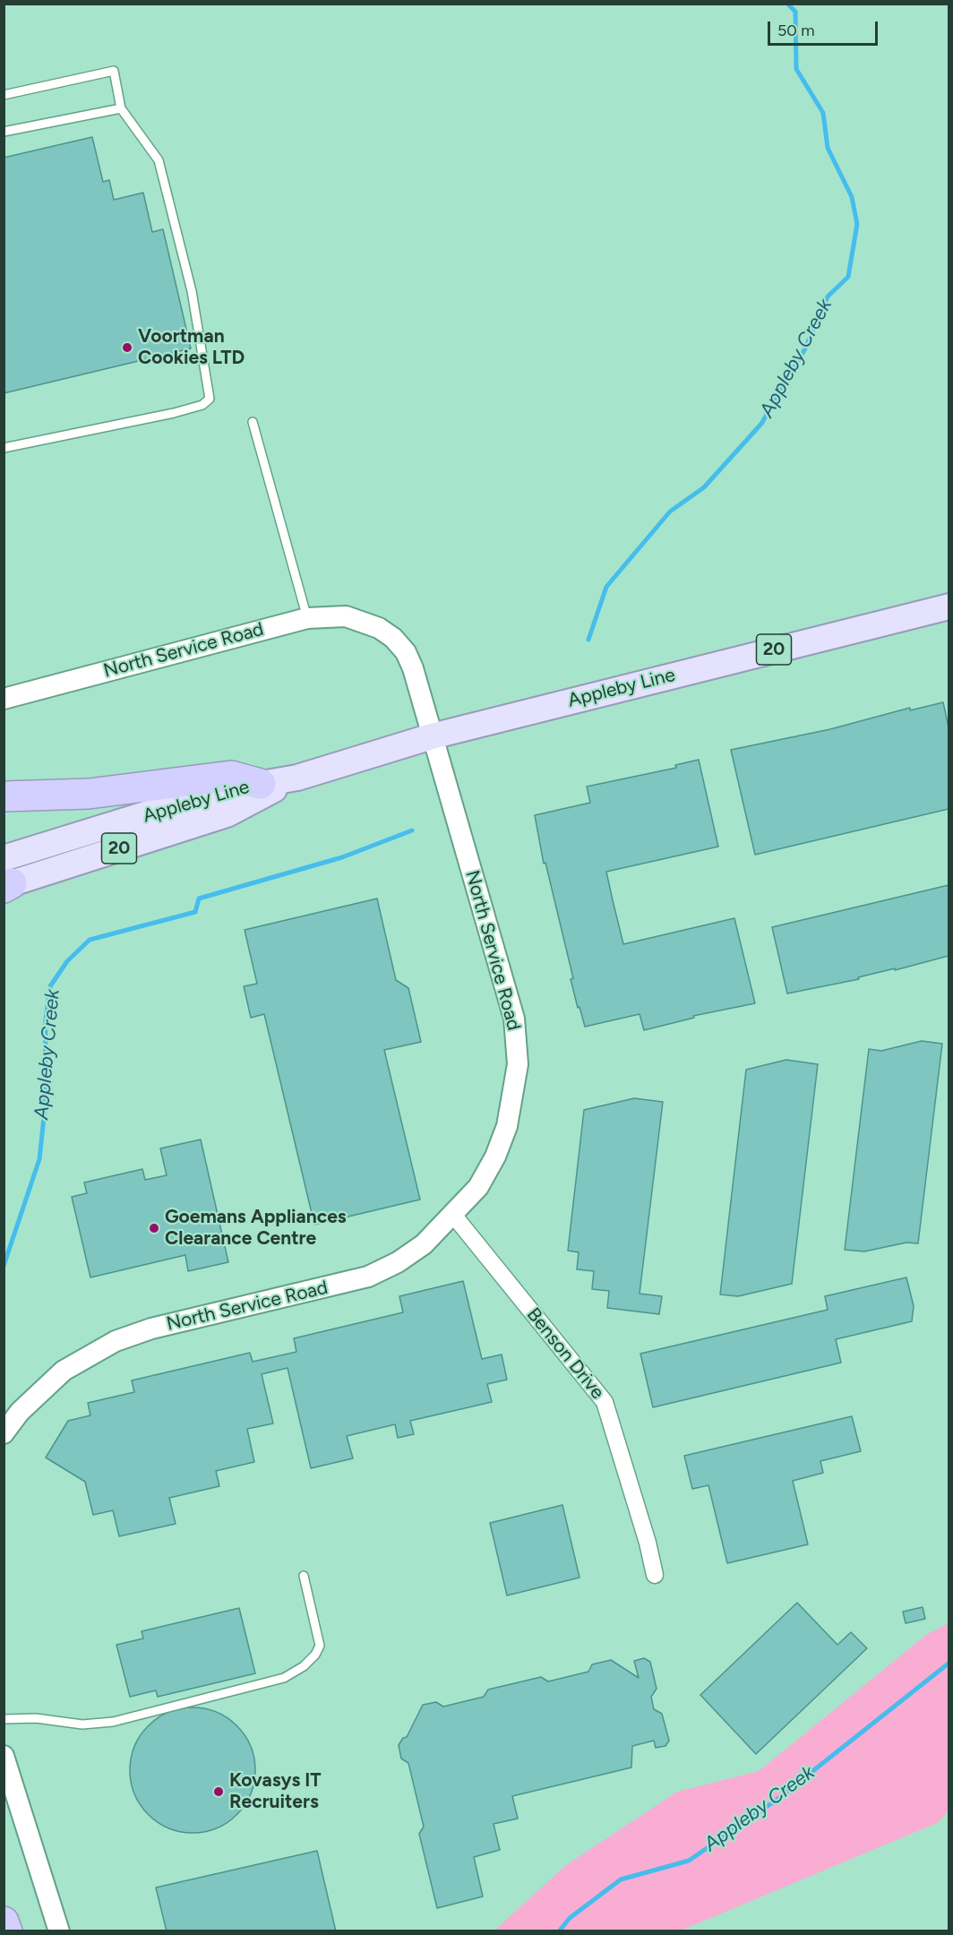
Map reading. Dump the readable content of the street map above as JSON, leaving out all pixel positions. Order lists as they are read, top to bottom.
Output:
{
  "streets": {
    "main road": ["20", "Appleby Line"],
    "street": ["North Service Road", "Benson Drive"]
  },
  "crossings": [
    ["North Service Road", "Appleby Line"],
    ["North Service Road", "Benson Drive"]
  ],
  "water": ["Appleby Creek"],
  "places": ["Voortman Cookies LTD", "Goemans Appliances Clearance Centre", "Kovasys IT Recruiters"],
  "scale_bar": "50 m"
}
